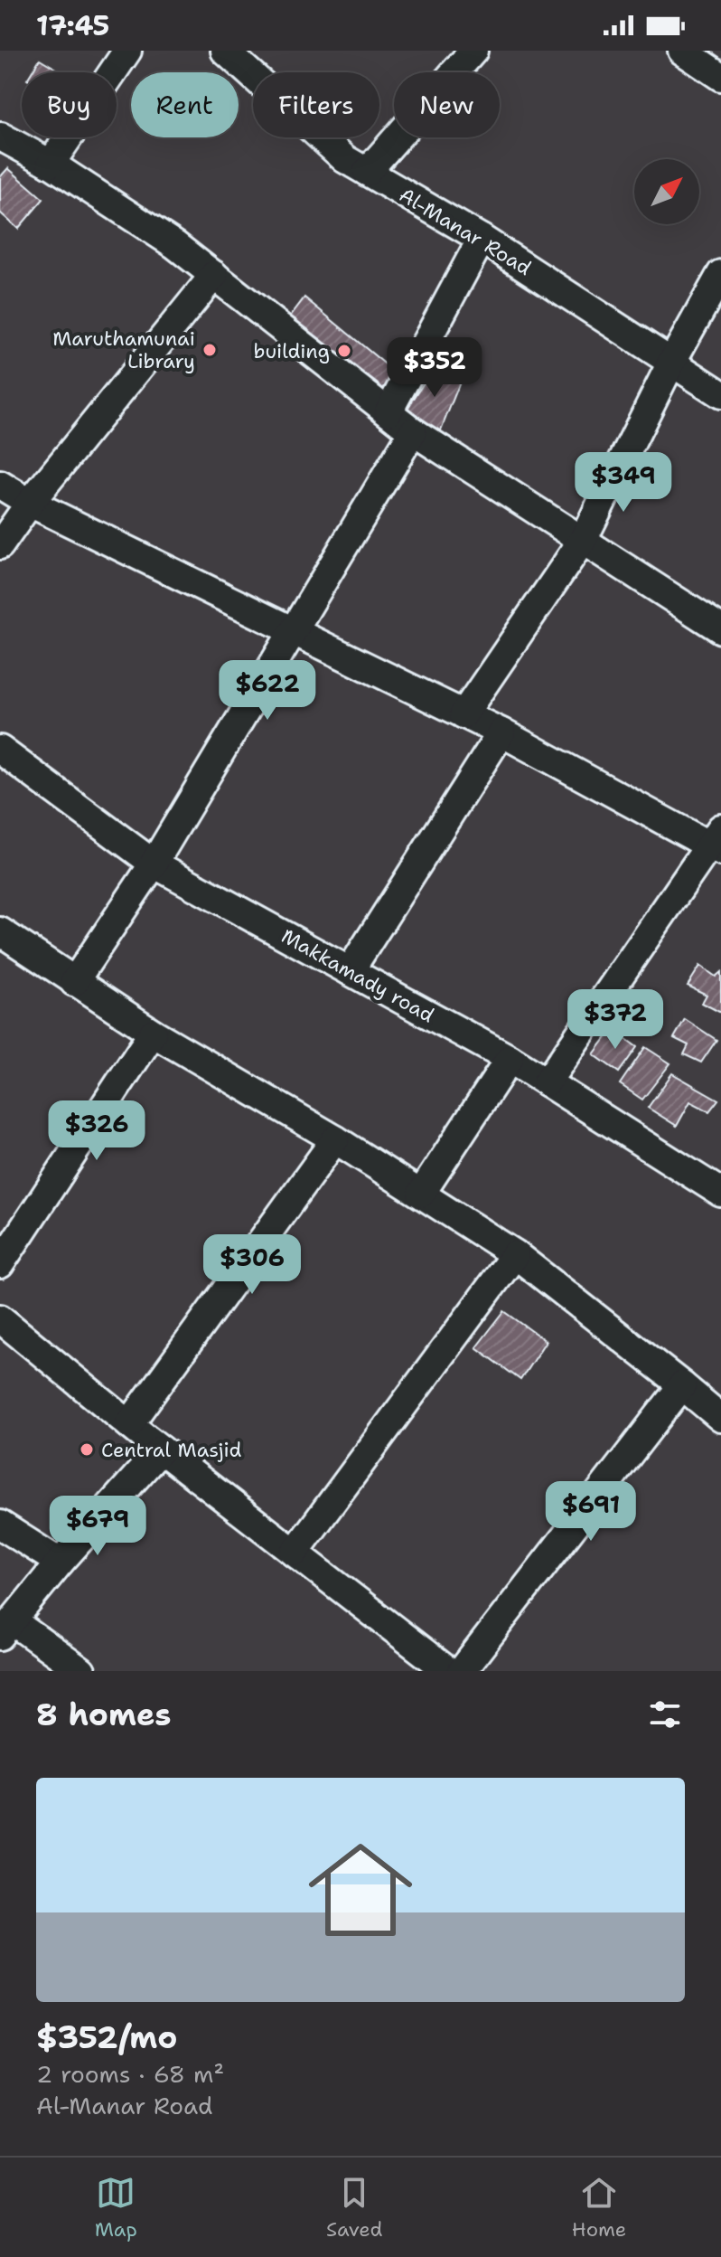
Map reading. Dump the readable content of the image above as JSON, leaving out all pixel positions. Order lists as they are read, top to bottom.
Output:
{
  "streets": {
    "street": ["Al-Manar Road", "Makkamady road"]
  },
  "places": ["Maruthamunai Library", "building", "Central Masjid"],
  "north": "top right",
  "page": {
    "status": "17:45",
    "chip": [
      "Buy",
      "Rent",
      "Filters",
      "New"
    ],
    "price": [
      "$352",
      "$349",
      "$622",
      "$372",
      "$326",
      "$306",
      "$691",
      "$679"
    ],
    "heading": "8 homes",
    "list": [
      {
        "name": "$352/mo",
        "note": "2 rooms · 68 m² · Al-Manar Road"
      }
    ],
    "tabs": ["Map", "Saved", "Home"]
  }
}
